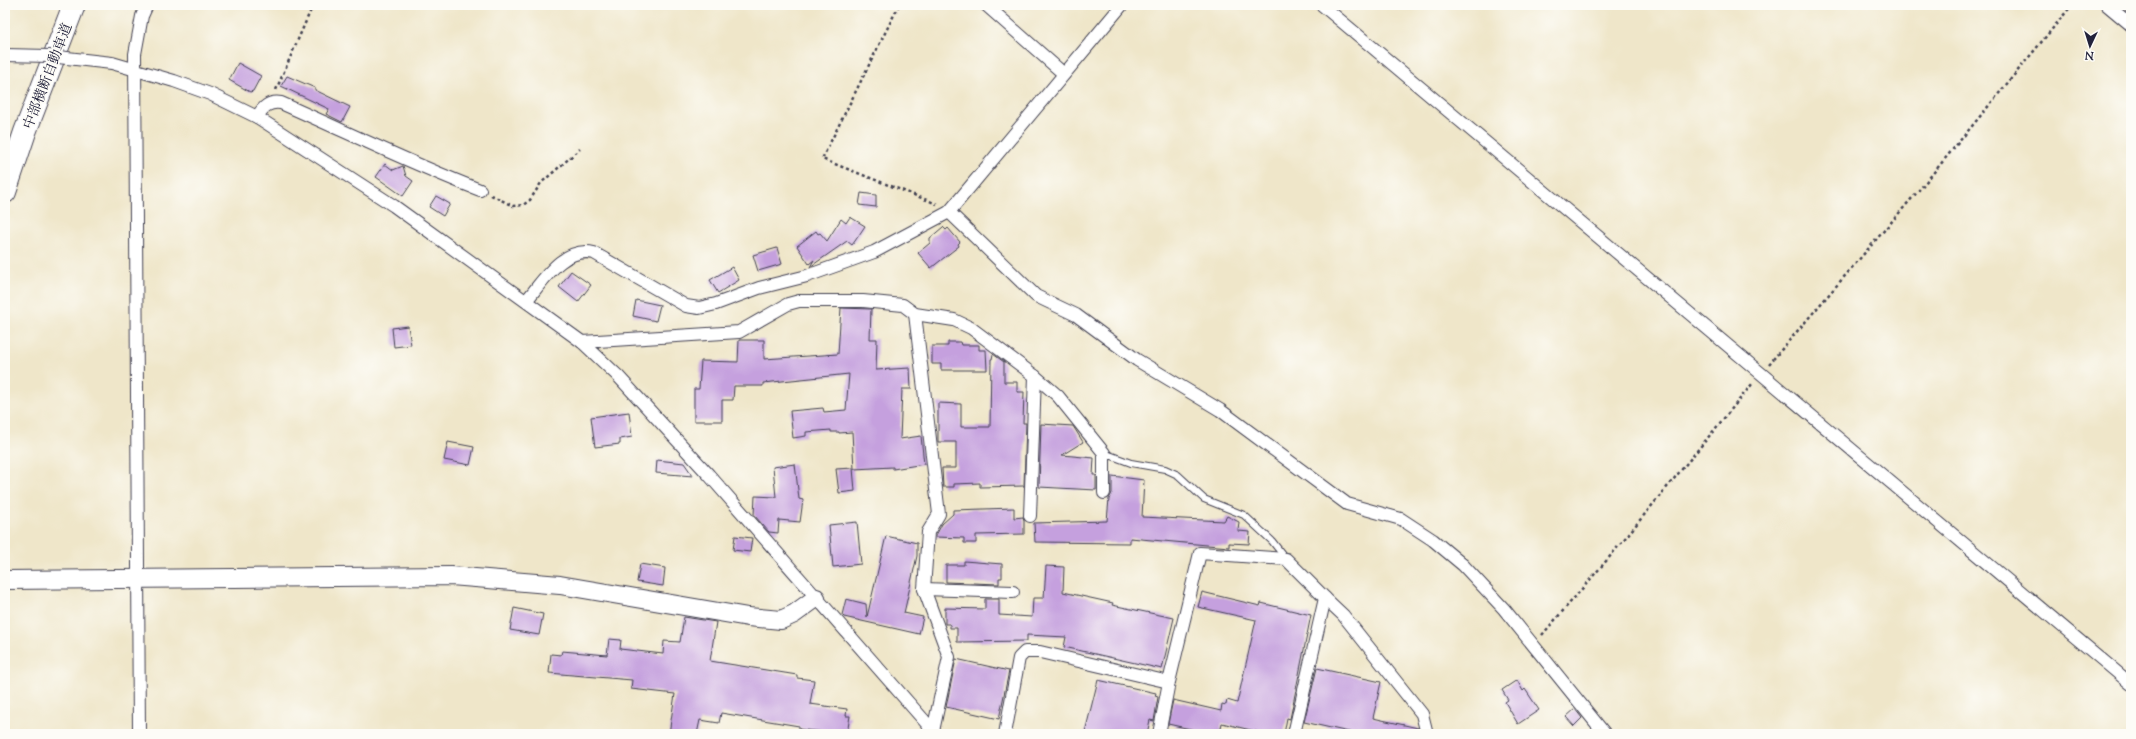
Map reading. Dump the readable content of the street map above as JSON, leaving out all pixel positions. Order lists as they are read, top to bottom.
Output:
{
  "streets": {
    "highway": ["中部横断自動車道"]
  },
  "north": "bottom"
}
